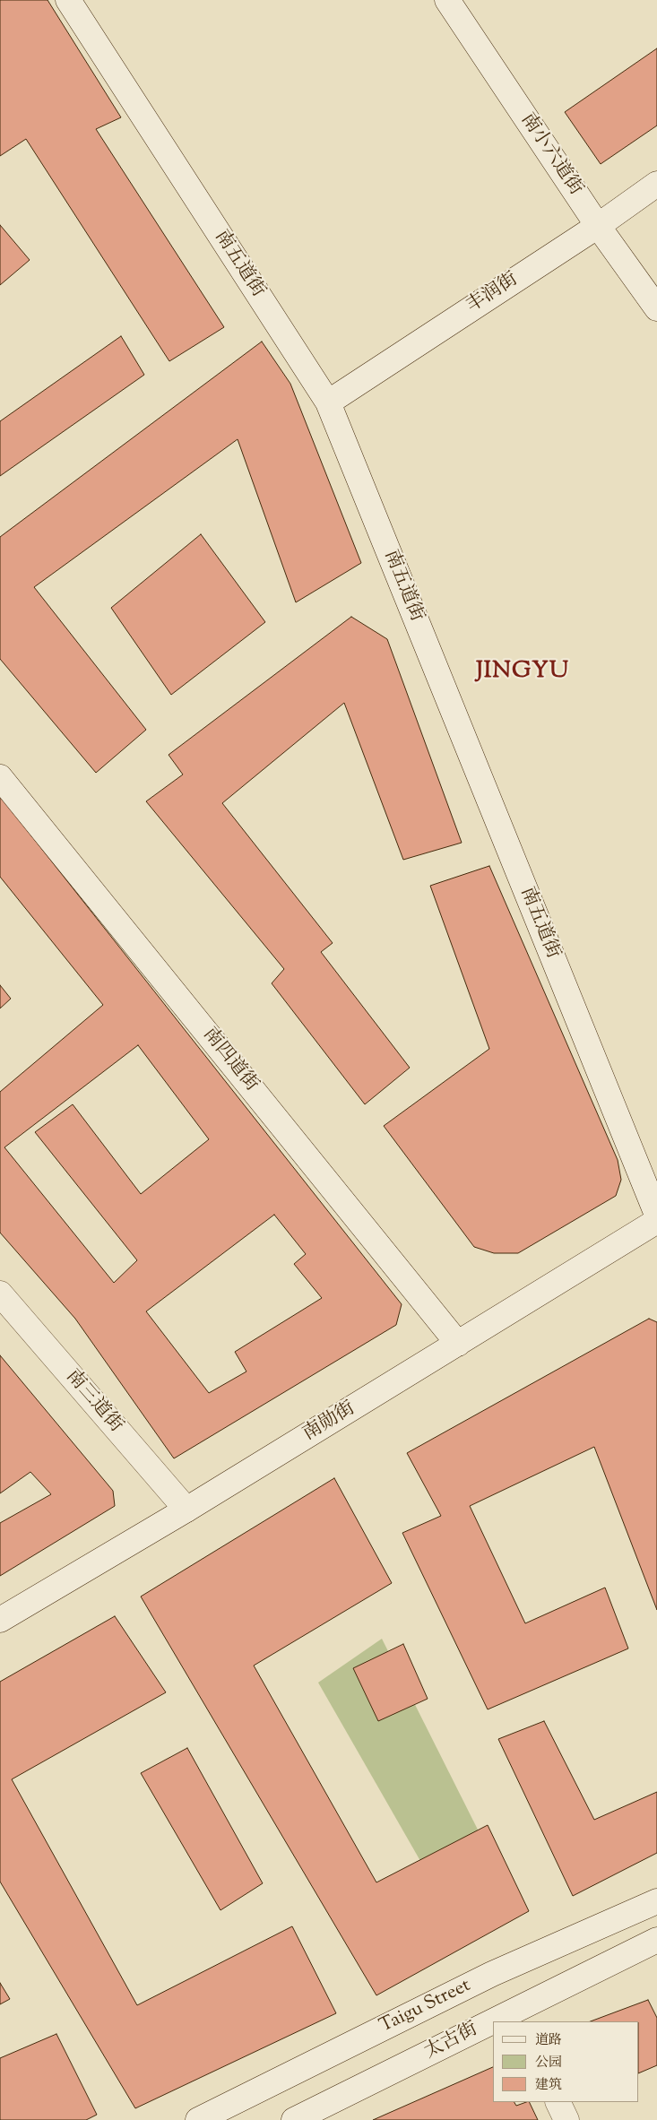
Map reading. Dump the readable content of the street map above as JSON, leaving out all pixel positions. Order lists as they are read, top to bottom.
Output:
{
  "streets": {
    "street": [
      "南小六道街",
      "南五道街",
      "丰润街",
      "南四道街",
      "南三道街",
      "南勋街",
      "Taigu Street",
      "太古街"
    ]
  },
  "crossings": [
    ["南小六道街", "丰润街"],
    ["南五道街", "丰润街"],
    ["南四道街", "南勋街"],
    ["南三道街", "南勋街"]
  ],
  "districts": ["JINGYU"],
  "legend": ["道路", "公园", "建筑"]
}
